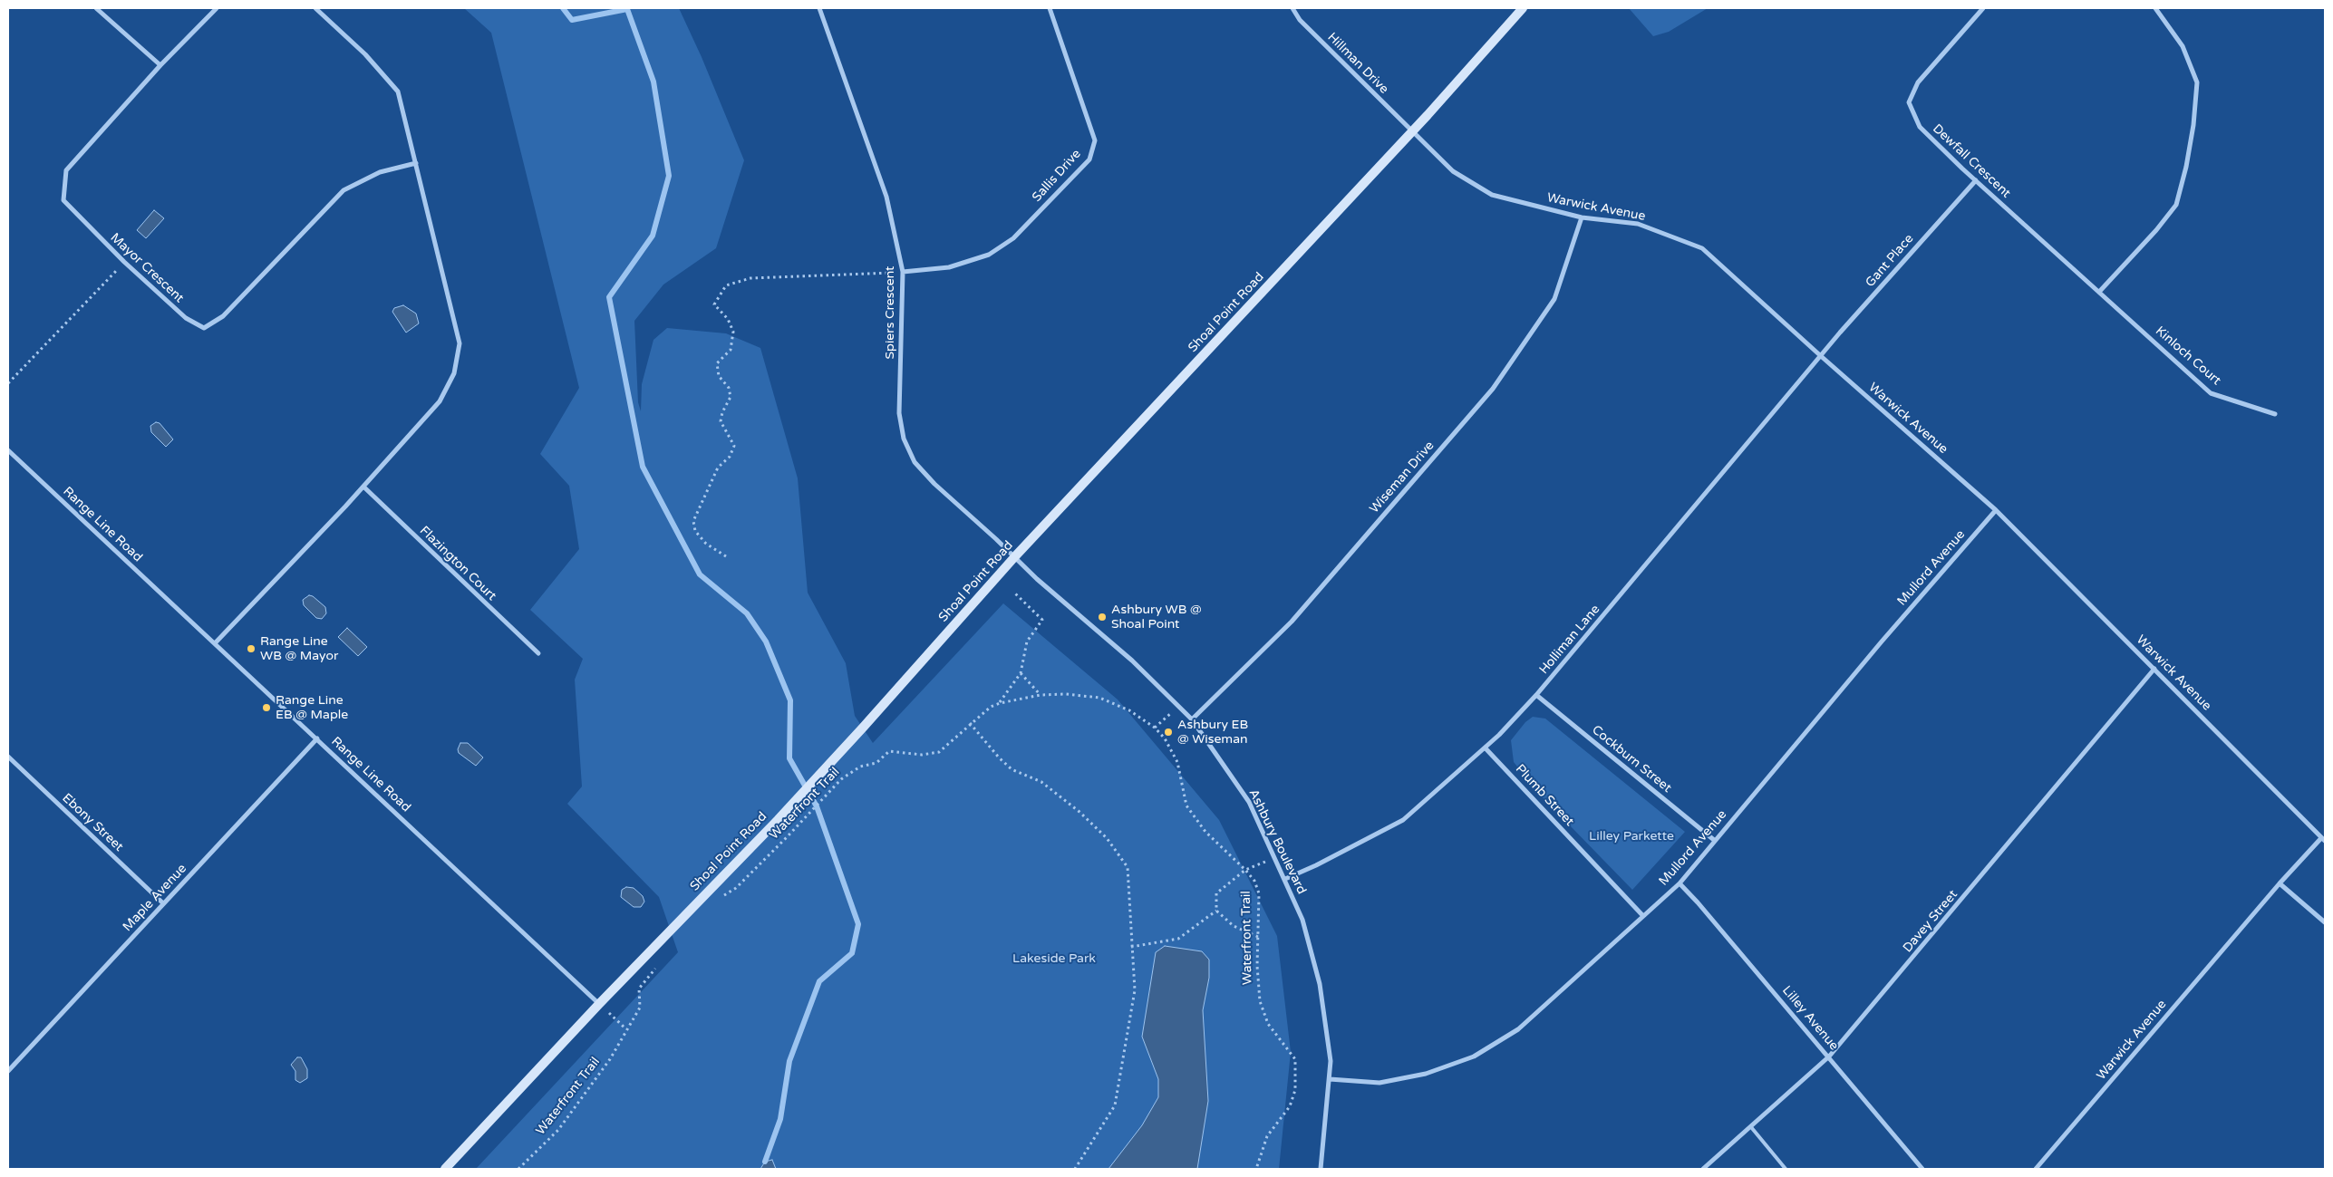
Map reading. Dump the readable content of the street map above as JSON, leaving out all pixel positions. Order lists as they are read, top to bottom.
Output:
{
  "streets": {
    "street": [
      "Hillman Drive",
      "Dewfall Crescent",
      "Sallis Drive",
      "Warwick Avenue",
      "Gant Place",
      "Mayor Crescent",
      "Spiers Crescent",
      "Shoal Point Road",
      "Kinloch Court",
      "Wiseman Drive",
      "Range Line Road",
      "Flazington Court",
      "Mullord Avenue",
      "Holliman Lane",
      "Cockburn Street",
      "Plumb Street",
      "Ebony Street",
      "Ashbury Boulevard",
      "Maple Avenue",
      "Davey Street",
      "Lilley Avenue"
    ],
    "path": ["Waterfront Trail"]
  },
  "crossings": [
    ["Hillman Drive", "Warwick Avenue"],
    ["Hillman Drive", "Shoal Point Road"],
    ["Dewfall Crescent", "Gant Place"],
    ["Dewfall Crescent", "Kinloch Court"],
    ["Sallis Drive", "Spiers Crescent"],
    ["Warwick Avenue", "Gant Place"],
    ["Warwick Avenue", "Shoal Point Road"],
    ["Warwick Avenue", "Wiseman Drive"],
    ["Warwick Avenue", "Mullord Avenue"],
    ["Warwick Avenue", "Holliman Lane"],
    ["Warwick Avenue", "Davey Street"],
    ["Gant Place", "Holliman Lane"],
    ["Spiers Crescent", "Shoal Point Road"],
    ["Spiers Crescent", "Ashbury Boulevard"],
    ["Shoal Point Road", "Range Line Road"],
    ["Shoal Point Road", "Ashbury Boulevard"],
    ["Wiseman Drive", "Ashbury Boulevard"],
    ["Range Line Road", "Maple Avenue"],
    ["Mullord Avenue", "Cockburn Street"],
    ["Mullord Avenue", "Plumb Street"],
    ["Mullord Avenue", "Ashbury Boulevard"],
    ["Mullord Avenue", "Lilley Avenue"],
    ["Holliman Lane", "Cockburn Street"],
    ["Holliman Lane", "Plumb Street"],
    ["Holliman Lane", "Ashbury Boulevard"],
    ["Ebony Street", "Maple Avenue"],
    ["Davey Street", "Lilley Avenue"]
  ],
  "parks": ["Lilley Parkette", "Lakeside Park"],
  "places": [
    "Ashbury WB @ Shoal Point",
    "Range Line WB @ Mayor",
    "Range Line EB @ Maple",
    "Ashbury EB @ Wiseman"
  ]
}
